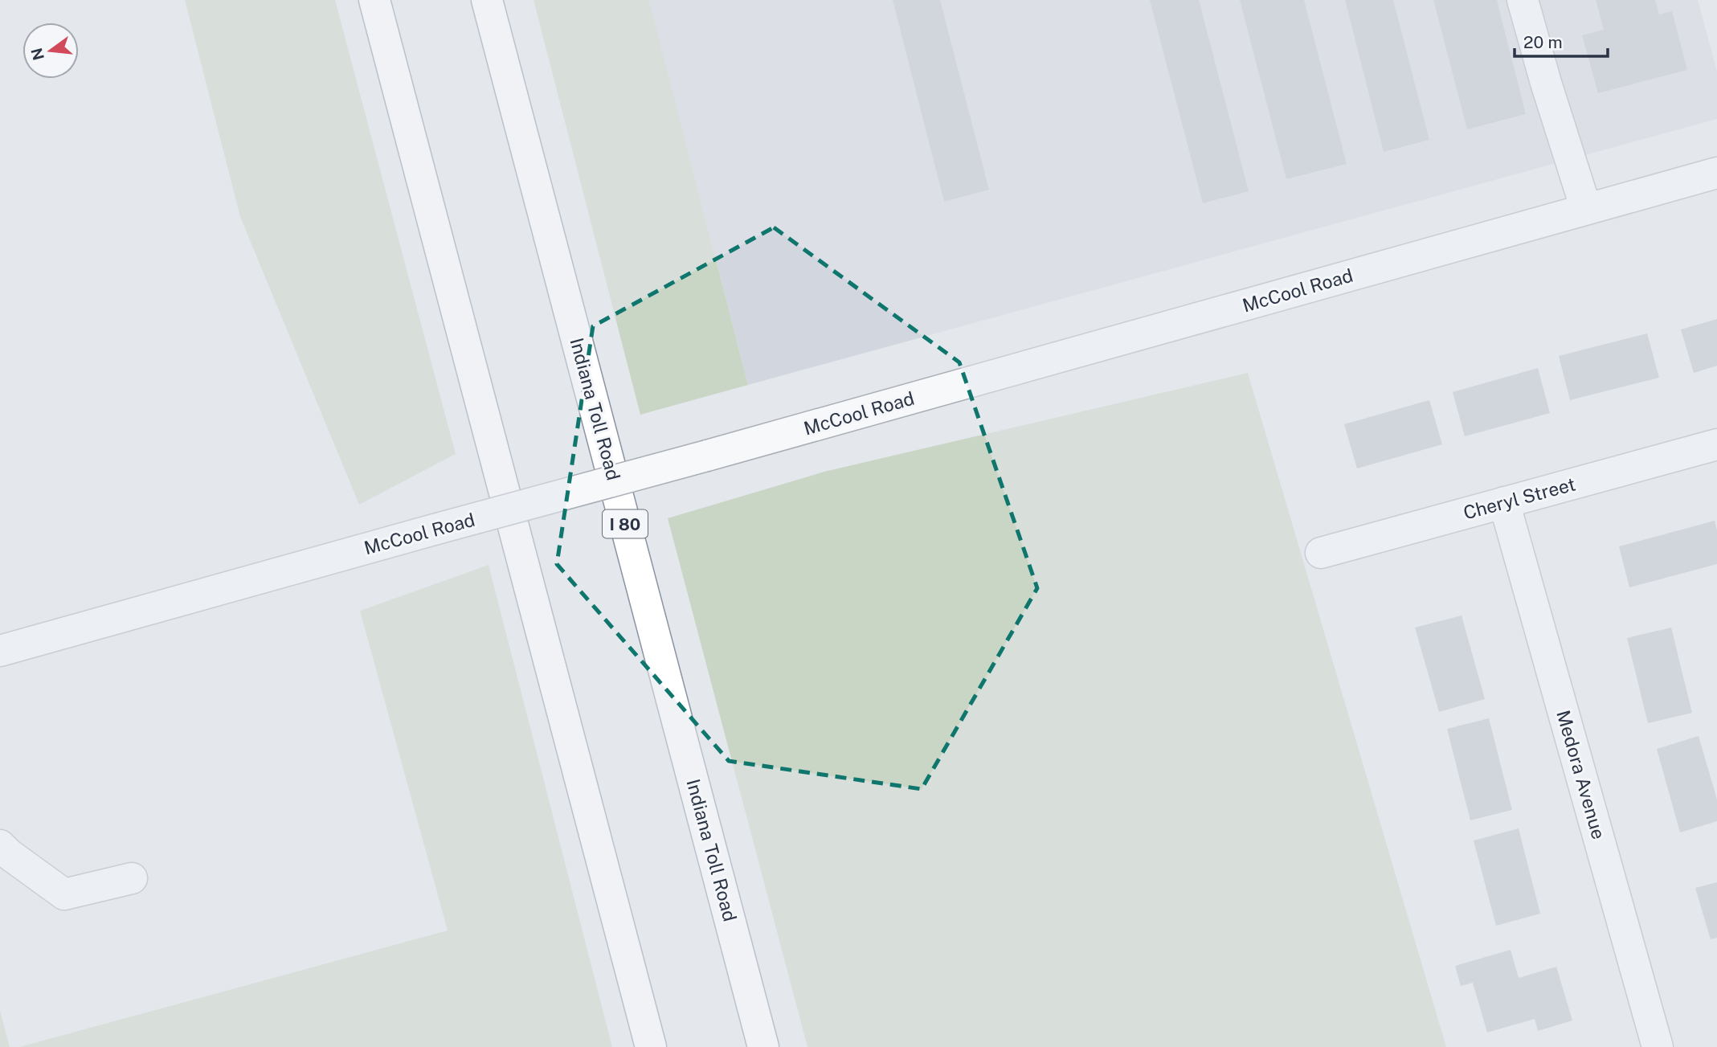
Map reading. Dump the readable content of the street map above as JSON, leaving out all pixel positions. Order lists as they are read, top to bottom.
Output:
{
  "streets": {
    "highway": ["Indiana Toll Road", "I 80"],
    "street": ["McCool Road", "Cheryl Street", "Medora Avenue"]
  },
  "crossings": [
    ["Cheryl Street", "Medora Avenue"]
  ],
  "scale_bar": "20 m",
  "north": "left"
}
